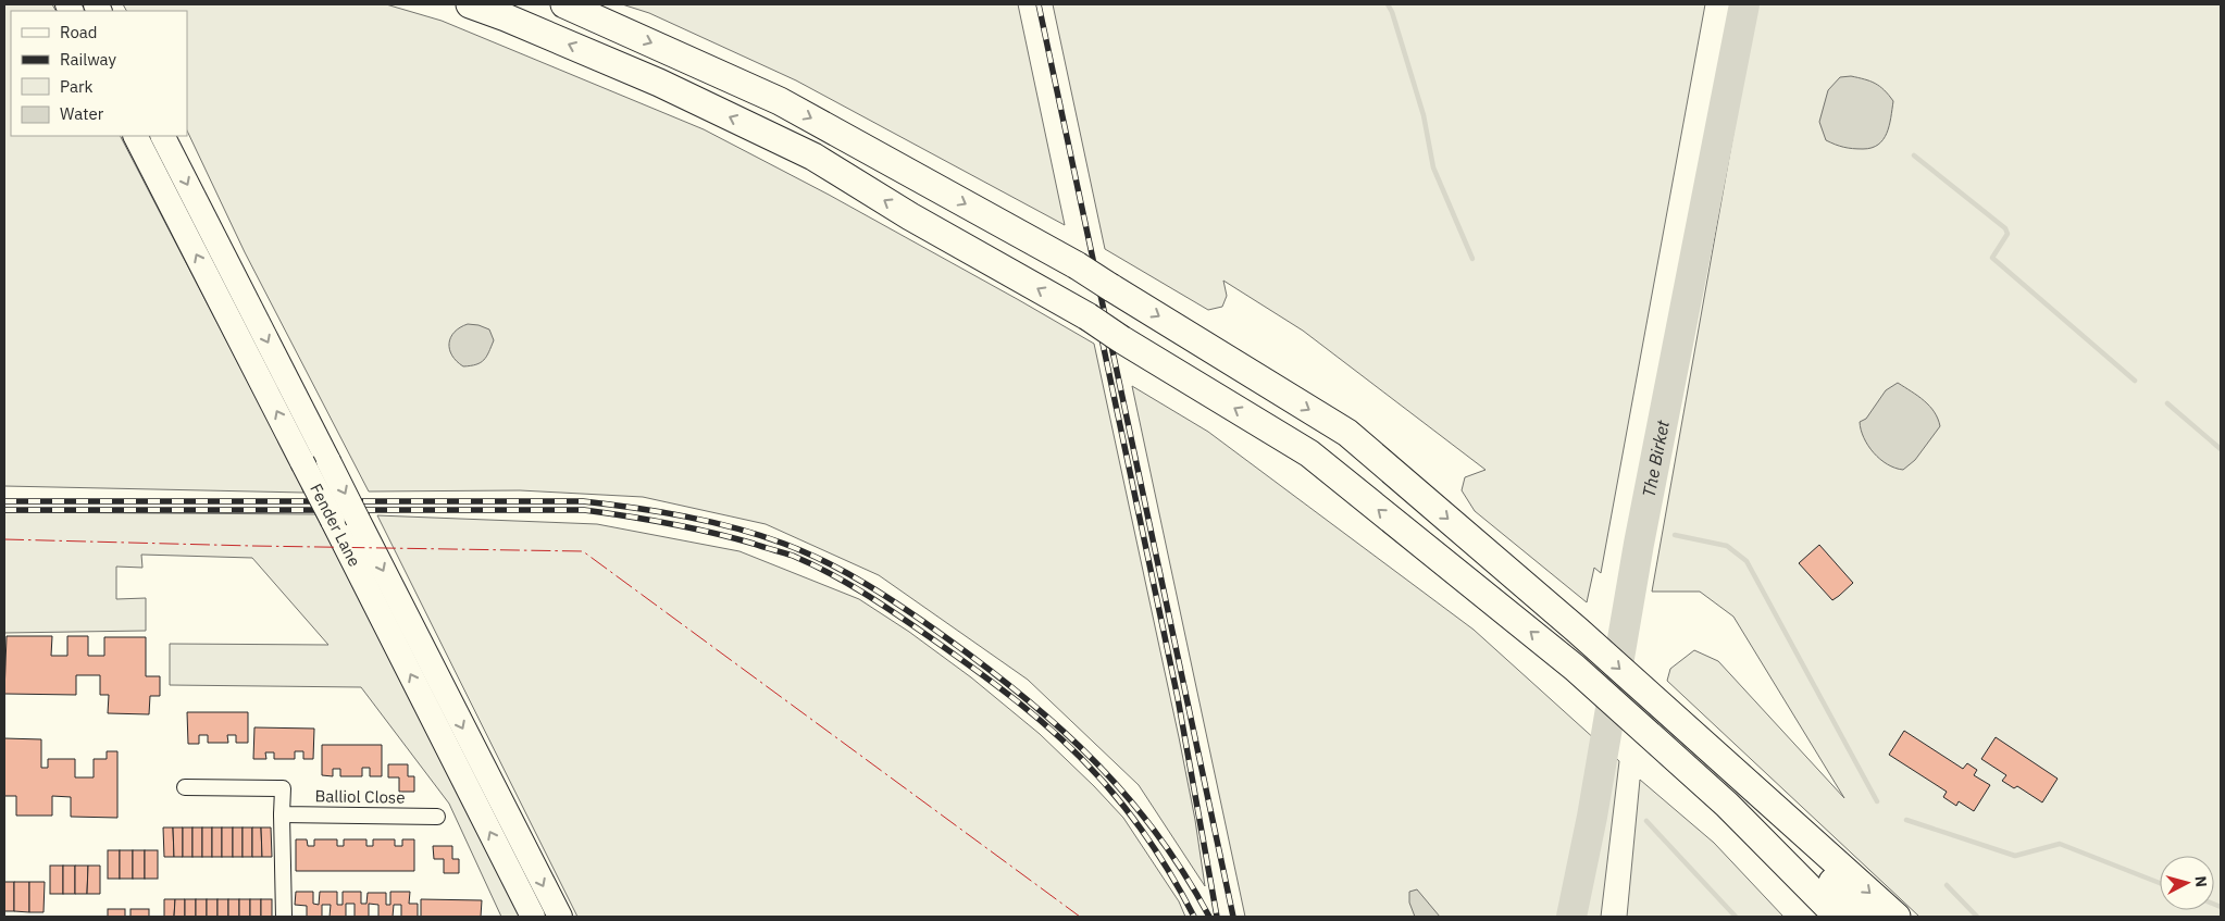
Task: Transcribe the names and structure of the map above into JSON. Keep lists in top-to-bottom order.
{
  "streets": {
    "main road": ["Fender Lane"],
    "street": ["Balliol Close"]
  },
  "water": ["The Birket"],
  "legend": [
    "Road",
    "Railway",
    "Park",
    "Water"
  ],
  "north": "right"
}
